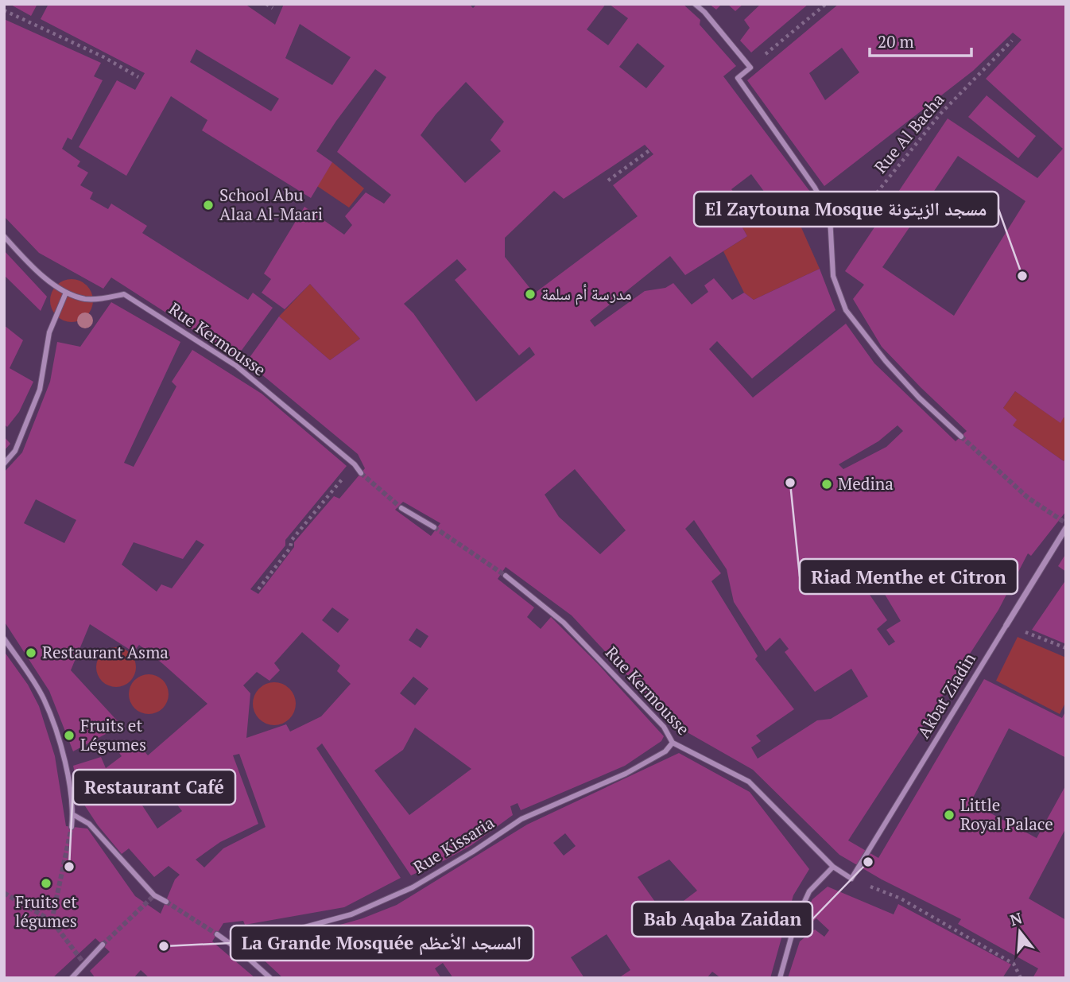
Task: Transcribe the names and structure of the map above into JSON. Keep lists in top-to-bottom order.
{
  "streets": {
    "street": ["Rue Kermousse", "Akbat Ziadin", "Rue Kissaria"],
    "path": ["Rue Al Bacha"]
  },
  "crossings": [
    ["Rue Kermousse", "Akbat Ziadin"],
    ["Rue Kermousse", "Rue Kissaria"]
  ],
  "places": [
    "School Abu Alaa Al-Maari",
    "El Zaytouna Mosque مسجد الزيتونة",
    "مدرسة أم سلمة",
    "Riad Menthe et Citron",
    "Medina",
    "Restaurant Asma",
    "Fruits et Légumes",
    "Little Royal Palace",
    "Bab Aqaba Zaidan",
    "Restaurant Café",
    "Fruits et légumes",
    "La Grande Mosquée المسجد الأعظم"
  ],
  "scale_bar": "20 m",
  "north": "top"
}
